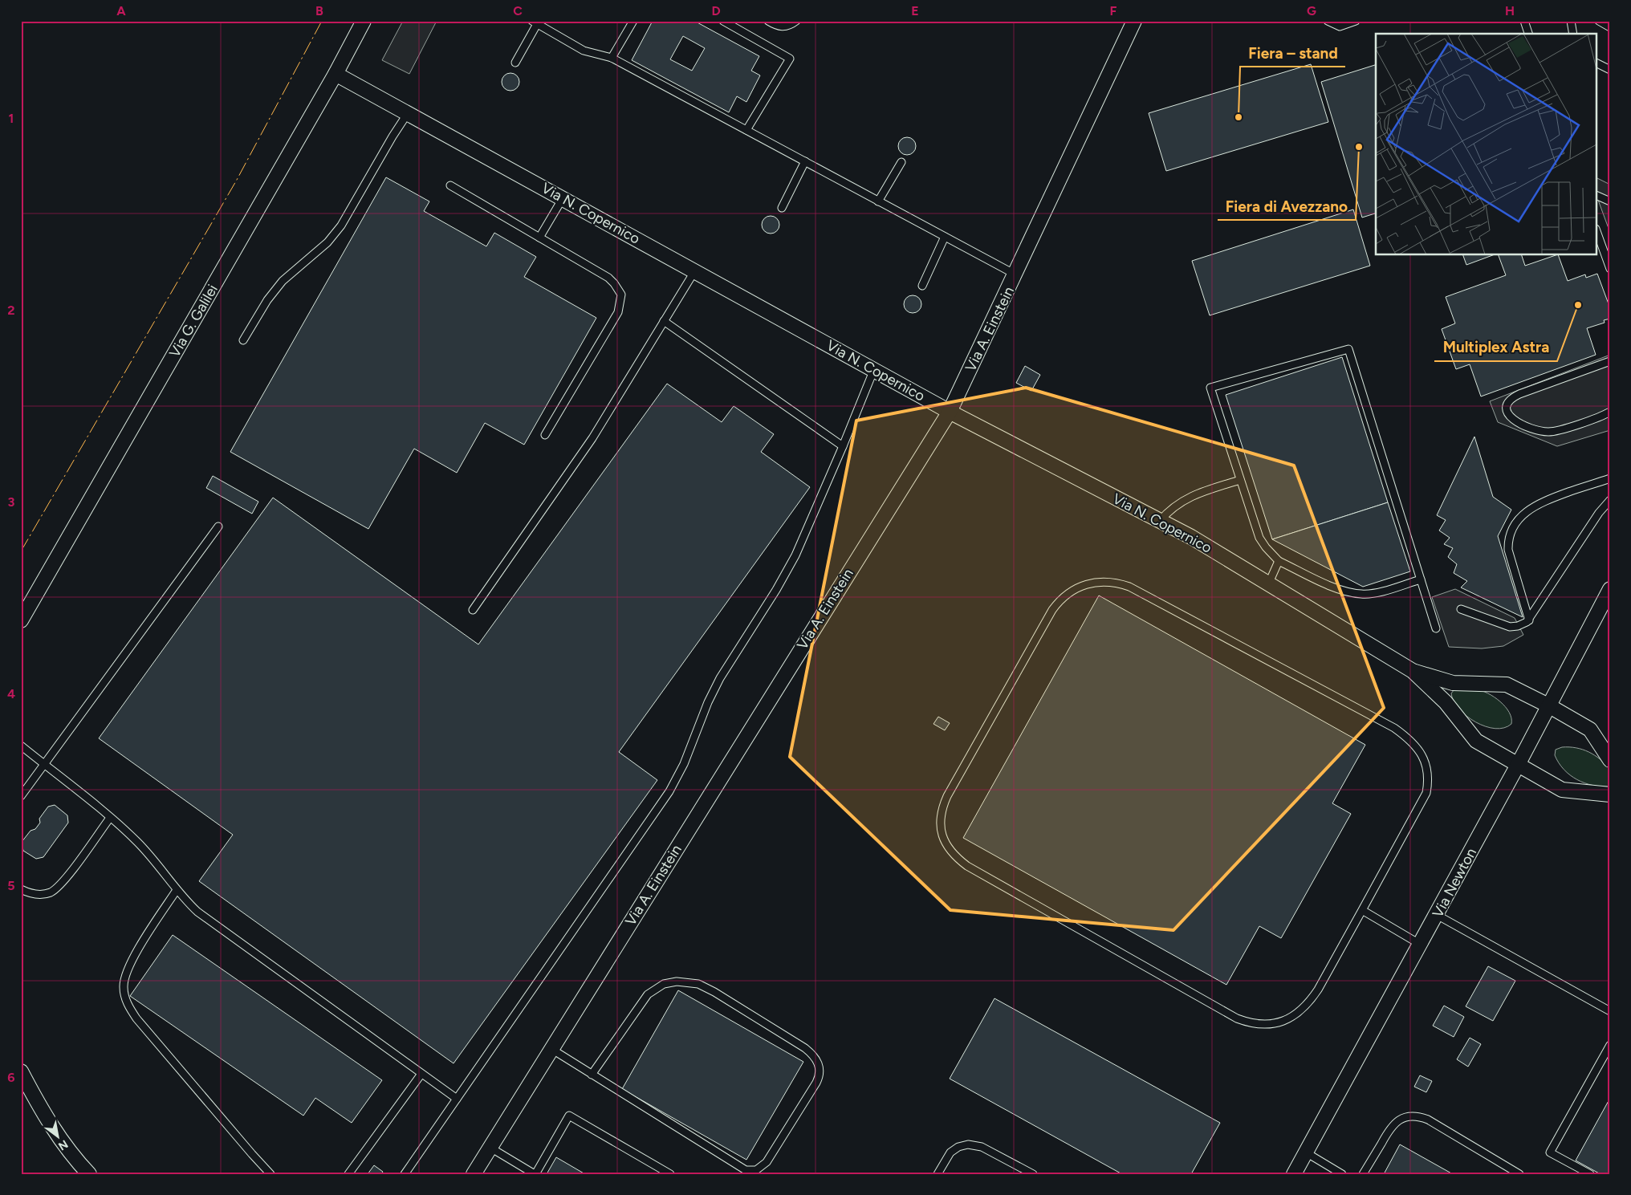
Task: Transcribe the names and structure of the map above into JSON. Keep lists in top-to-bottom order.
{
  "streets": {
    "street": [
      "Via N. Copernico",
      "Via G. Galilei",
      "Via A. Einstein",
      "Via Newton"
    ]
  },
  "crossings": [
    ["Via N. Copernico", "Via G. Galilei"],
    ["Via N. Copernico", "Via A. Einstein"]
  ],
  "places": ["Fiera – stand", "Fiera di Avezzano", "Multiplex Astra"],
  "north": "bottom right",
  "grid": {
    "columns": [
      "A",
      "B",
      "C",
      "D",
      "E",
      "F",
      "G",
      "H"
    ],
    "rows": [
      "1",
      "2",
      "3",
      "4",
      "5",
      "6"
    ]
  }
}
